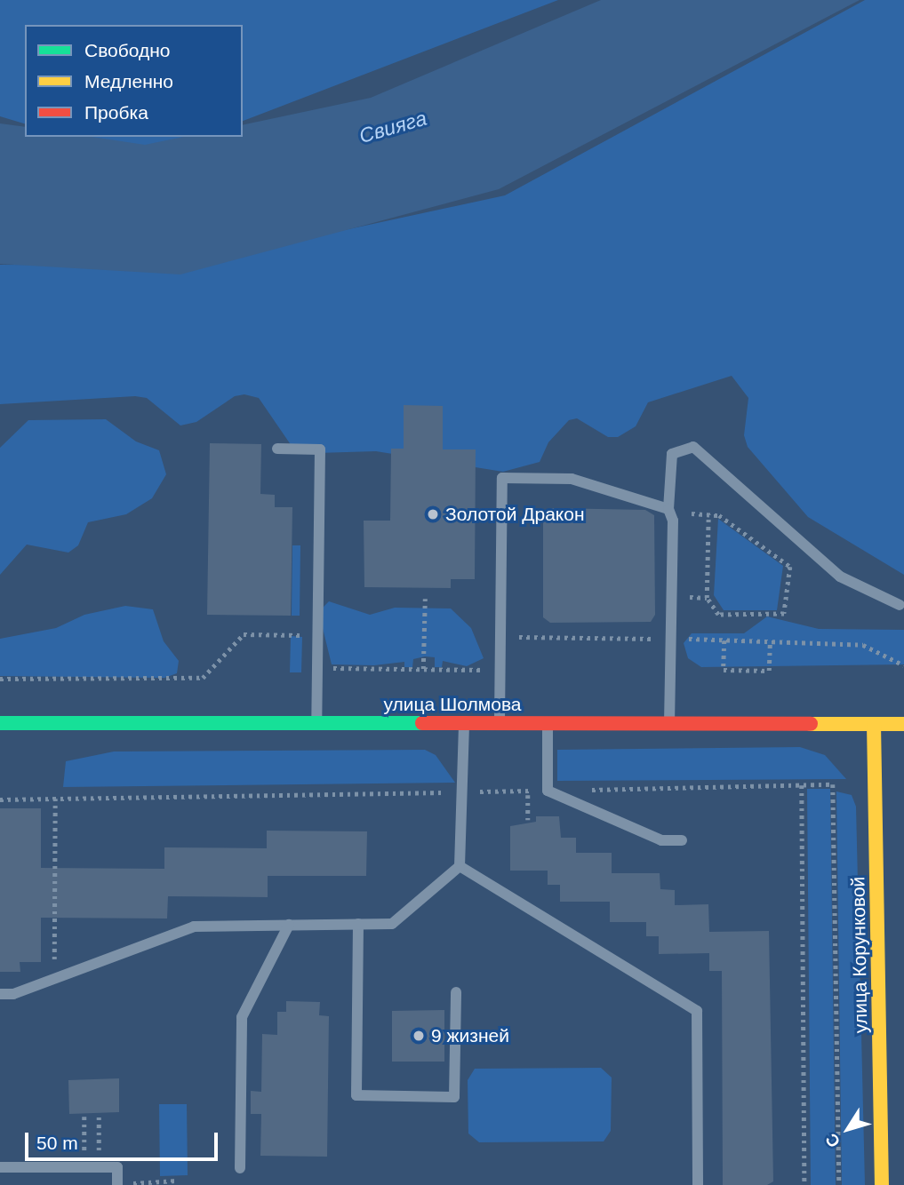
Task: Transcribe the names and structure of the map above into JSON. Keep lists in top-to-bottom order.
{
  "streets": {
    "street": ["улица Шолмова", "улица Корунковой"]
  },
  "crossings": [
    ["улица Шолмова", "улица Корунковой"]
  ],
  "water": ["Свияга"],
  "places": ["Золотой Дракон", "9 жизней"],
  "legend": ["Свободно", "Медленно", "Пробка"],
  "scale_bar": "50 m",
  "north": "bottom left"
}
